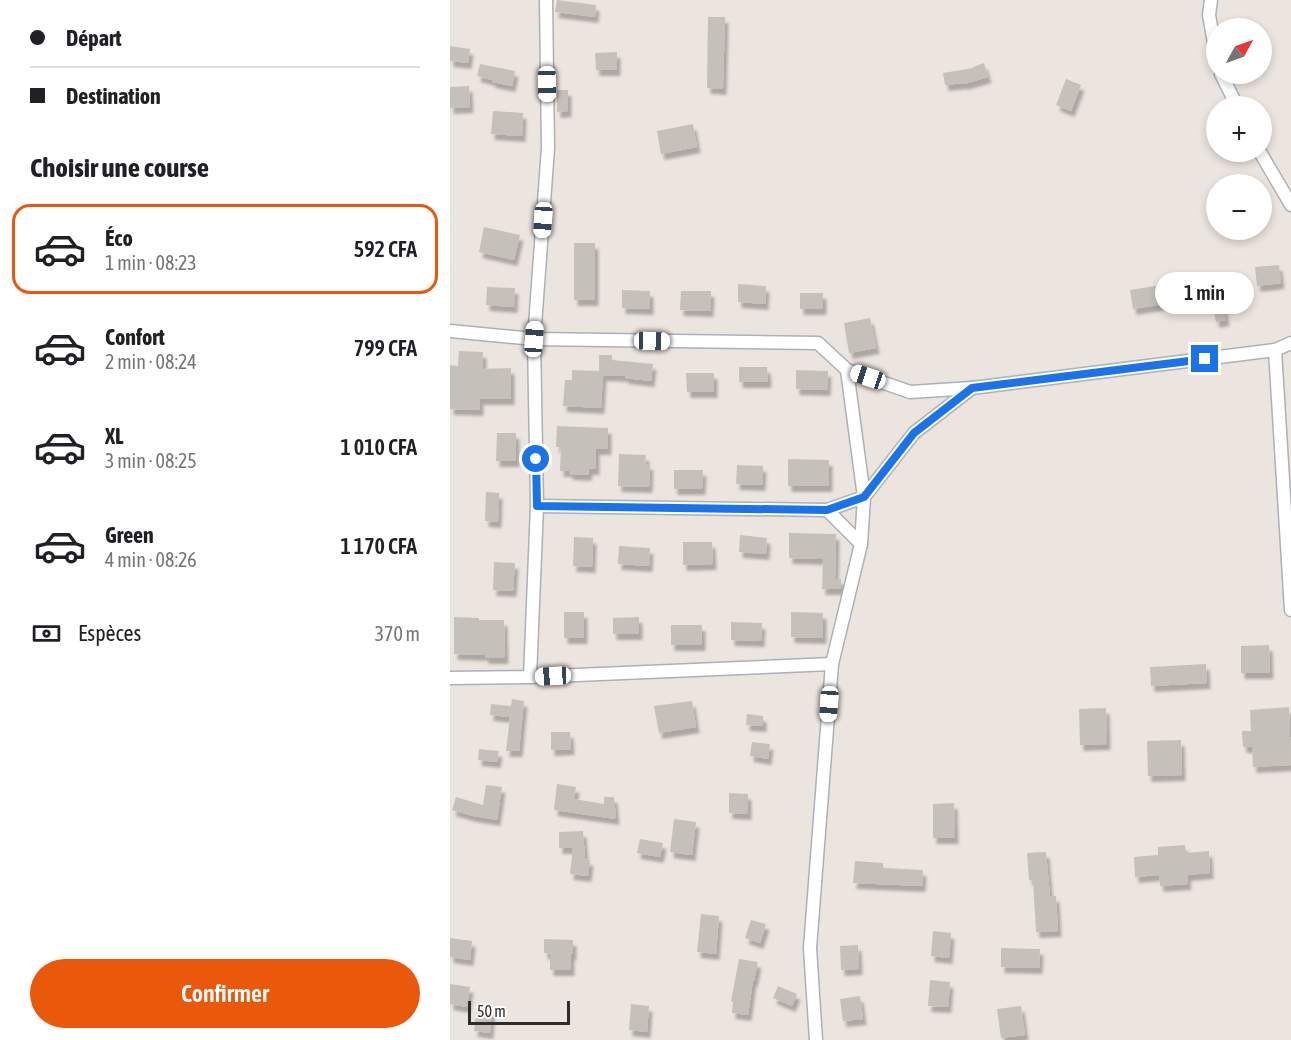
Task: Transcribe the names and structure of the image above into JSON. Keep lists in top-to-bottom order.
{
  "scale_bar": "50 m",
  "north": "top right",
  "page": {
    "banner": ["Départ", "Destination"],
    "map_buttons": ["+", "−"],
    "heading": "Choisir une course",
    "list": [
      {
        "name": "Éco",
        "note": "1 min · 08:23",
        "value": "592 CFA"
      },
      {
        "name": "Confort",
        "note": "2 min · 08:24",
        "value": "799 CFA"
      },
      {
        "name": "XL",
        "note": "3 min · 08:25",
        "value": "1 010 CFA"
      },
      {
        "name": "Green",
        "note": "4 min · 08:26",
        "value": "1 170 CFA"
      }
    ],
    "bubble": "1 min",
    "pay": ["Espèces", "370 m"],
    "buttons": "Confirmer",
    "scale": "50 m"
  }
}
